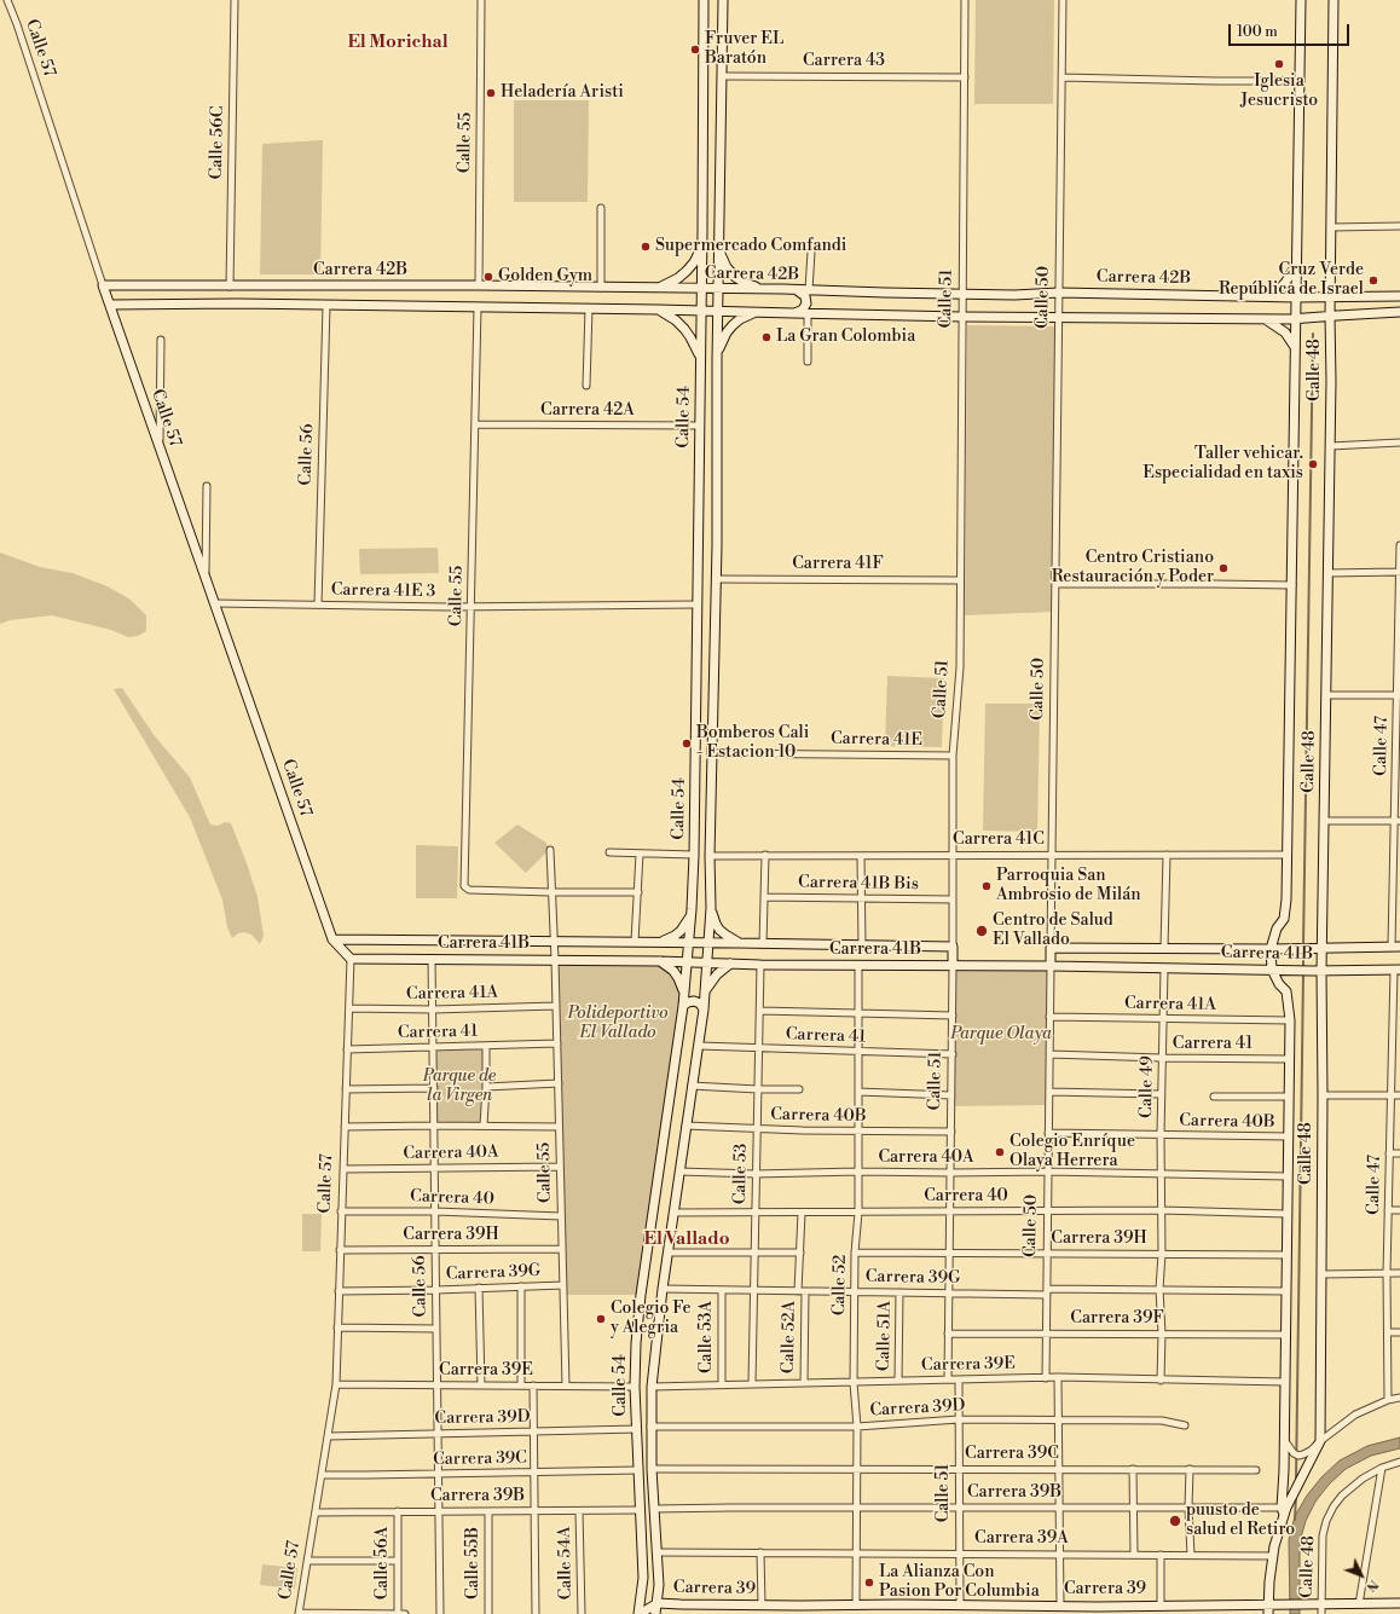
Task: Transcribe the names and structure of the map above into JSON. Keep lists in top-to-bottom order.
{
  "streets": {
    "street": [
      "Calle 57",
      "Carrera 43",
      "Calle 56C",
      "Calle 55",
      "Carrera 42B",
      "Calle 50",
      "Calle 51",
      "Calle 48",
      "Carrera 42A",
      "Calle 54",
      "Calle 56",
      "Carrera 41F",
      "Carrera 41E 3",
      "Carrera 41E",
      "Calle 47",
      "Carrera 41C",
      "Carrera 41B Bis",
      "Carrera 41B",
      "Carrera 41A",
      "Carrera 41",
      "Calle 49",
      "Carrera 40B",
      "Carrera 40A",
      "Calle 53",
      "Carrera 40",
      "Carrera 39H",
      "Carrera 39G",
      "Calle 52",
      "Carrera 39F",
      "Calle 51A",
      "Calle 53A",
      "Calle 52A",
      "Carrera 39E",
      "Carrera 39D",
      "Carrera 39C",
      "Carrera 39B",
      "Carrera 39A",
      "Calle 56A",
      "Calle 55B",
      "Calle 54A",
      "Carrera 39"
    ]
  },
  "crossings": [
    ["Calle 57", "Carrera 42B"],
    ["Calle 57", "Carrera 41E 3"],
    ["Calle 57", "Carrera 41B"],
    ["Calle 57", "Carrera 41A"],
    ["Calle 57", "Carrera 41"],
    ["Calle 57", "Carrera 40A"],
    ["Calle 57", "Carrera 40"],
    ["Calle 57", "Carrera 39H"],
    ["Calle 57", "Carrera 39G"],
    ["Calle 57", "Carrera 39E"],
    ["Calle 57", "Carrera 39D"],
    ["Calle 57", "Carrera 39C"],
    ["Calle 57", "Carrera 39B"],
    ["Carrera 43", "Calle 51"],
    ["Carrera 43", "Calle 54"],
    ["Calle 56C", "Carrera 42B"],
    ["Calle 55", "Carrera 42B"],
    ["Calle 55", "Carrera 42A"],
    ["Calle 55", "Carrera 41E 3"],
    ["Calle 55", "Carrera 41B"],
    ["Calle 55", "Carrera 41A"],
    ["Calle 55", "Carrera 41"],
    ["Calle 55", "Carrera 40A"],
    ["Calle 55", "Carrera 40"],
    ["Calle 55", "Carrera 39H"],
    ["Calle 55", "Carrera 39G"],
    ["Calle 55", "Carrera 39E"],
    ["Carrera 42B", "Calle 50"],
    ["Carrera 42B", "Calle 51"],
    ["Carrera 42B", "Calle 48"],
    ["Carrera 42B", "Calle 54"],
    ["Carrera 42B", "Calle 56"],
    ["Calle 50", "Carrera 41C"],
    ["Calle 50", "Carrera 41B"],
    ["Calle 50", "Carrera 41A"],
    ["Calle 50", "Carrera 41"],
    ["Calle 50", "Carrera 40B"],
    ["Calle 50", "Carrera 40A"],
    ["Calle 50", "Carrera 40"],
    ["Calle 50", "Carrera 39H"],
    ["Calle 50", "Carrera 39G"],
    ["Calle 50", "Carrera 39F"],
    ["Calle 50", "Carrera 39E"],
    ["Calle 51", "Carrera 41F"],
    ["Calle 51", "Carrera 41E"],
    ["Calle 51", "Carrera 41C"],
    ["Calle 51", "Carrera 41B Bis"],
    ["Calle 51", "Carrera 41B"],
    ["Calle 51", "Carrera 41"],
    ["Calle 51", "Carrera 40B"],
    ["Calle 51", "Carrera 40A"],
    ["Calle 51", "Carrera 40"],
    ["Calle 51", "Carrera 39H"],
    ["Calle 51", "Carrera 39G"],
    ["Calle 51", "Carrera 39F"],
    ["Calle 51", "Carrera 39E"],
    ["Calle 51", "Carrera 39D"],
    ["Calle 51", "Carrera 39C"],
    ["Calle 51", "Carrera 39B"],
    ["Calle 51", "Carrera 39A"],
    ["Calle 51", "Carrera 39"],
    ["Calle 48", "Carrera 41C"],
    ["Calle 48", "Carrera 41B"],
    ["Calle 48", "Carrera 41A"],
    ["Calle 48", "Carrera 41"],
    ["Calle 48", "Carrera 40B"],
    ["Calle 48", "Carrera 40A"],
    ["Calle 48", "Carrera 40"],
    ["Calle 48", "Carrera 39H"],
    ["Calle 48", "Carrera 39G"],
    ["Calle 48", "Carrera 39F"],
    ["Calle 48", "Carrera 39E"],
    ["Calle 48", "Carrera 39B"],
    ["Calle 48", "Carrera 39A"],
    ["Calle 48", "Carrera 39"],
    ["Carrera 42A", "Calle 54"],
    ["Calle 54", "Carrera 41F"],
    ["Calle 54", "Carrera 41E 3"],
    ["Calle 54", "Carrera 41E"],
    ["Calle 54", "Carrera 41C"],
    ["Calle 54", "Carrera 41B"],
    ["Calle 54", "Carrera 41"],
    ["Calle 54", "Carrera 40B"],
    ["Calle 54", "Carrera 40A"],
    ["Calle 54", "Carrera 40"],
    ["Calle 54", "Carrera 39G"],
    ["Calle 54", "Carrera 39E"],
    ["Calle 54", "Carrera 39D"],
    ["Calle 54", "Carrera 39C"],
    ["Calle 54", "Carrera 39B"],
    ["Calle 54", "Carrera 39A"],
    ["Calle 54", "Carrera 39"],
    ["Calle 56", "Carrera 41E 3"],
    ["Calle 56", "Carrera 41B"],
    ["Calle 56", "Carrera 41A"],
    ["Calle 56", "Carrera 41"],
    ["Calle 56", "Carrera 40A"],
    ["Calle 56", "Carrera 40"],
    ["Calle 56", "Carrera 39H"],
    ["Calle 56", "Carrera 39G"],
    ["Calle 56", "Carrera 39E"],
    ["Calle 56", "Carrera 39D"],
    ["Calle 56", "Carrera 39C"],
    ["Calle 56", "Carrera 39B"],
    ["Calle 47", "Carrera 41B"],
    ["Carrera 41B", "Calle 49"],
    ["Carrera 41B", "Calle 53"],
    ["Carrera 41B", "Calle 52"],
    ["Carrera 41A", "Calle 49"],
    ["Carrera 41", "Calle 49"],
    ["Carrera 41", "Calle 53"],
    ["Carrera 41", "Calle 52"],
    ["Calle 49", "Carrera 40B"],
    ["Calle 49", "Carrera 40A"],
    ["Calle 49", "Carrera 40"],
    ["Calle 49", "Carrera 39H"],
    ["Calle 49", "Carrera 39G"],
    ["Calle 49", "Carrera 39F"],
    ["Calle 49", "Carrera 39E"],
    ["Carrera 40B", "Calle 53"],
    ["Carrera 40B", "Calle 52"],
    ["Carrera 40A", "Calle 53"],
    ["Carrera 40A", "Calle 52"],
    ["Calle 53", "Carrera 40"],
    ["Calle 53", "Carrera 39G"],
    ["Calle 53", "Carrera 39E"],
    ["Carrera 40", "Calle 52"],
    ["Carrera 40", "Calle 52A"],
    ["Carrera 39H", "Calle 52"],
    ["Carrera 39G", "Calle 52"],
    ["Carrera 39G", "Calle 51A"],
    ["Carrera 39G", "Calle 53A"],
    ["Carrera 39G", "Calle 52A"],
    ["Calle 52", "Carrera 39E"],
    ["Calle 52", "Carrera 39D"],
    ["Calle 52", "Carrera 39C"],
    ["Calle 52", "Carrera 39B"],
    ["Calle 52", "Carrera 39A"],
    ["Calle 52", "Carrera 39"],
    ["Calle 51A", "Carrera 39E"],
    ["Calle 53A", "Carrera 39E"],
    ["Calle 52A", "Carrera 39E"],
    ["Carrera 39B", "Calle 56A"],
    ["Carrera 39B", "Calle 55B"],
    ["Carrera 39B", "Calle 54A"]
  ],
  "districts": ["El Morichal", "El Vallado"],
  "parks": ["Polideportivo El Vallado", "Parque Olaya", "Parque de la Virgen"],
  "places": [
    "Fruver EL Baratón",
    "Iglesia Jesucristo",
    "Heladería Aristi",
    "Supermercado Comfandi",
    "Golden Gym",
    "Cruz Verde República de Israel",
    "La Gran Colombia",
    "Taller vehicar. Especialidad en taxis",
    "Centro Cristiano Restauración y Poder",
    "Bomberos Cali - Estacion 10",
    "Parroquia San Ambrosio de Milán",
    "Centro de Salud El Vallado",
    "Colegio Enríque Olaya Herrera",
    "Colegio Fe y Alegria",
    "puusto de salud el Retiro",
    "La Alianza Con Pasion Por Columbia"
  ],
  "scale_bar": "100 m",
  "north": "bottom right"
}
